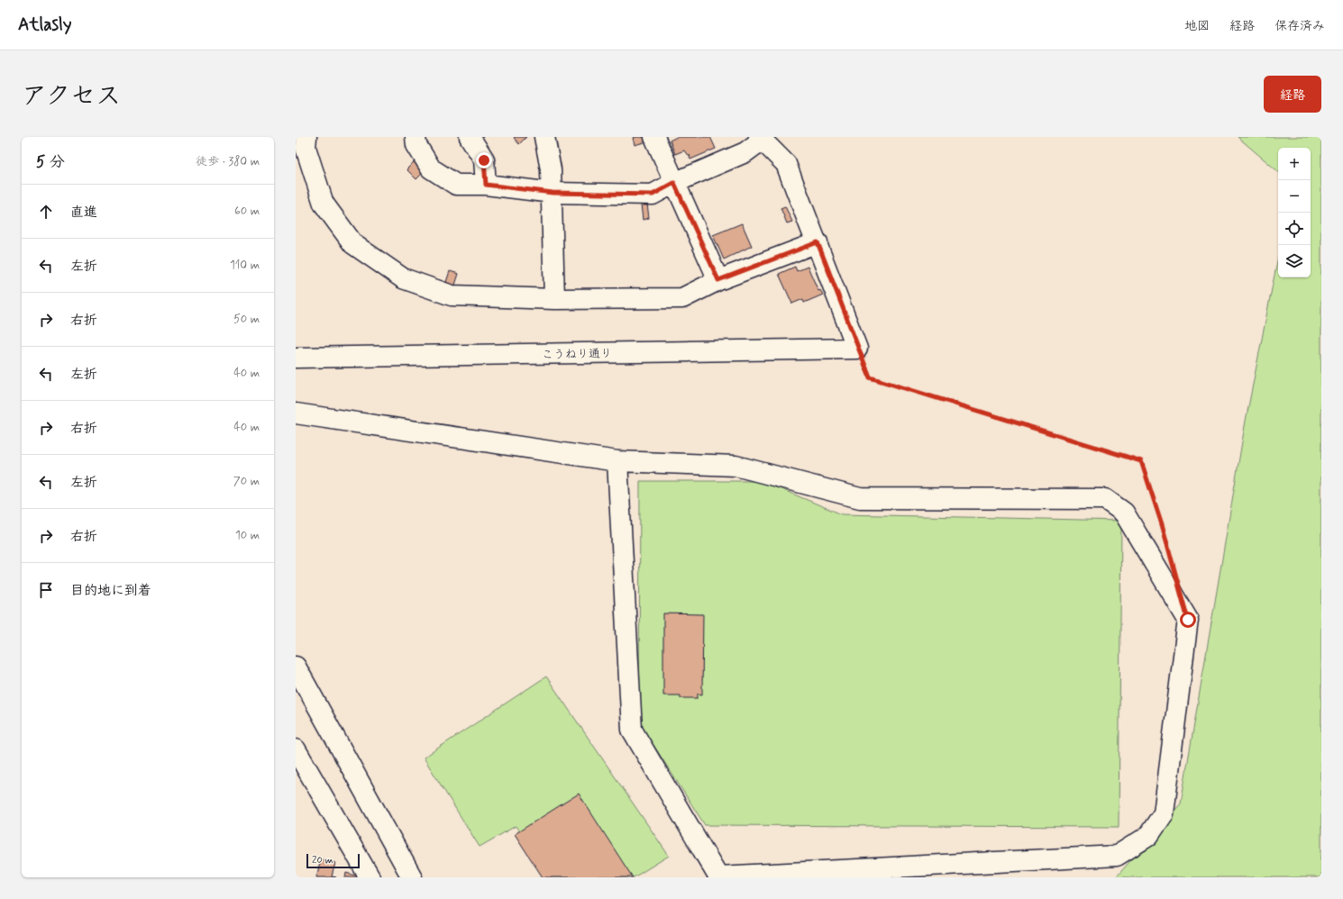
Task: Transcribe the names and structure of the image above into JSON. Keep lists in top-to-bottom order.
{
  "streets": {
    "street": ["こうねり通り"]
  },
  "scale_bar": "20 m",
  "page": {
    "header": "Atlasly",
    "nav": ["地図", "経路", "保存済み"],
    "title": "アクセス",
    "buttons": "経路",
    "heading": ["5 分", "徒歩 · 380 m"],
    "map_buttons": ["+", "−"],
    "list": [
      ["直進", "60 m"],
      ["左折", "110 m"],
      ["右折", "50 m"],
      ["左折", "40 m"],
      ["右折", "40 m"],
      ["左折", "70 m"],
      ["右折", "10 m"],
      "目的地に到着"
    ],
    "scale": "20 m"
  }
}
